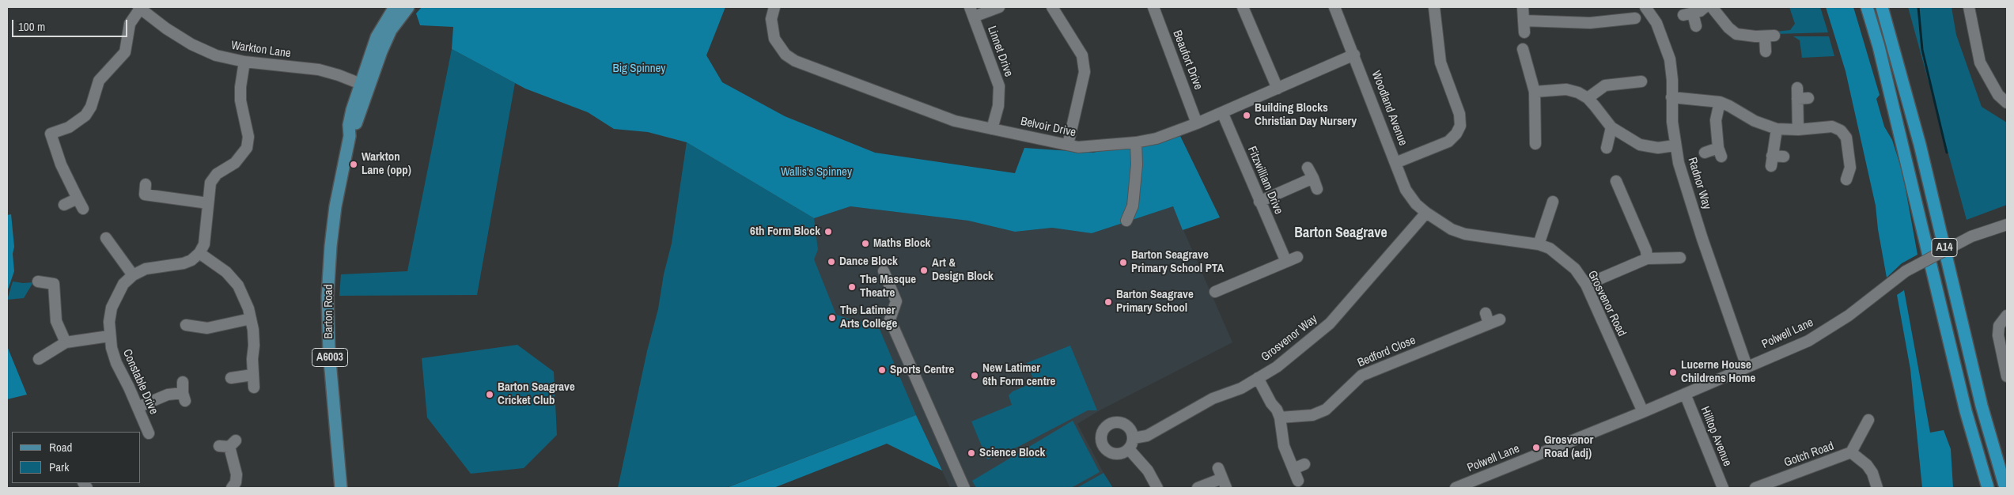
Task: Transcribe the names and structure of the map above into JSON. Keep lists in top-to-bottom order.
{
  "streets": {
    "highway": ["A14"],
    "main road": ["Barton Road", "A6003"],
    "street": [
      "Warkton Lane",
      "Linnet Drive",
      "Beaufort Drive",
      "Woodland Avenue",
      "Belvoir Drive",
      "Fitzwilliam Drive",
      "Radnor Way",
      "Grosvenor Road",
      "Polwell Lane",
      "Grosvenor Way",
      "Bedford Close",
      "Constable Drive",
      "Hilltop Avenue",
      "Gotch Road"
    ]
  },
  "crossings": [
    ["Warkton Lane", "Barton Road"],
    ["Linnet Drive", "Belvoir Drive"],
    ["Beaufort Drive", "Belvoir Drive"],
    ["Woodland Avenue", "Belvoir Drive"],
    ["Woodland Avenue", "Grosvenor Road"],
    ["Woodland Avenue", "Grosvenor Way"],
    ["Belvoir Drive", "Fitzwilliam Drive"],
    ["Radnor Way", "Polwell Lane"],
    ["Grosvenor Road", "Polwell Lane"],
    ["Grosvenor Road", "Grosvenor Way"],
    ["Polwell Lane", "Hilltop Avenue"]
  ],
  "districts": ["Barton Seagrave"],
  "parks": ["Big Spinney", "Wallis's Spinney"],
  "places": [
    "Building Blocks Christian Day Nursery",
    "Warkton Lane (opp)",
    "6th Form Block",
    "Maths Block",
    "Dance Block",
    "Barton Seagrave Primary School PTA",
    "Art & Design Block",
    "The Masque Theatre",
    "Barton Seagrave Primary School",
    "The Latimer Arts College",
    "Sports Centre",
    "Lucerne House Childrens Home",
    "New Latimer 6th Form centre",
    "Barton Seagrave Cricket Club",
    "Grosvenor Road (adj)",
    "Science Block"
  ],
  "legend": ["Road", "Park"],
  "scale_bar": "100 m"
}
